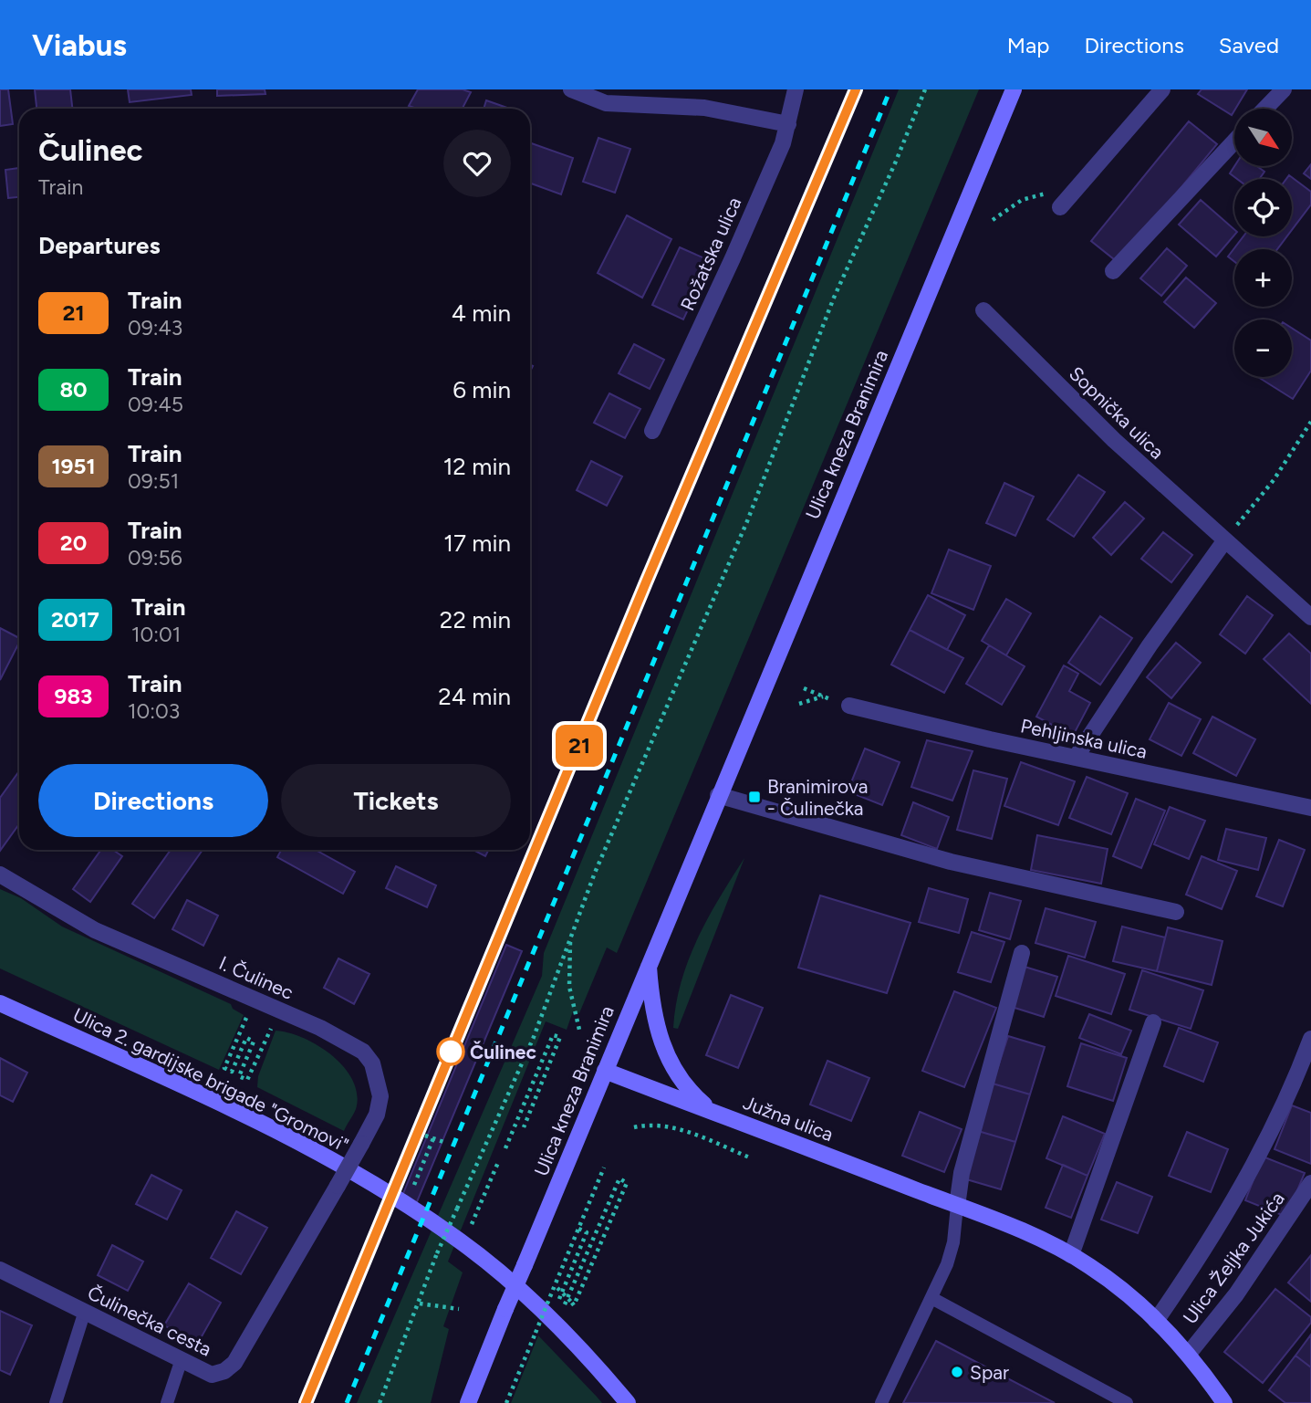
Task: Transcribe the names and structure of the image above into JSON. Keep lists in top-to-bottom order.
{
  "streets": {
    "main road": ["Ulica kneza Branimira", "Ulica 2. gardijske brigade \"Gromovi\"", "Južna ulica"],
    "street": [
      "Rožatska ulica",
      "Sopnička ulica",
      "Pehljinska ulica",
      "I. Čulinec",
      "Ulica Željka Jukića",
      "Čulinečka cesta"
    ]
  },
  "crossings": [
    ["Ulica kneza Branimira", "Južna ulica"],
    ["I. Čulinec", "Čulinečka cesta"],
    ["Južna ulica", "Ulica Željka Jukića"]
  ],
  "places": {
    "transit": ["Branimirova - Čulinečka"],
    "other": ["Čulinec", "Spar"]
  },
  "north": "bottom right",
  "page": {
    "header": "Viabus",
    "nav": ["Map", "Directions", "Saved"],
    "on_map": "21",
    "map_buttons": ["+", "−"],
    "heading": [
      ["Čulinec", "Train"],
      "Departures"
    ],
    "list": [
      {
        "mark": "21",
        "name": "Train",
        "note": "09:43",
        "value": "4 min"
      },
      {
        "mark": "80",
        "name": "Train",
        "note": "09:45",
        "value": "6 min"
      },
      {
        "mark": "1951",
        "name": "Train",
        "note": "09:51",
        "value": "12 min"
      },
      {
        "mark": "20",
        "name": "Train",
        "note": "09:56",
        "value": "17 min"
      },
      {
        "mark": "2017",
        "name": "Train",
        "note": "10:01",
        "value": "22 min"
      },
      {
        "mark": "983",
        "name": "Train",
        "note": "10:03",
        "value": "24 min"
      }
    ],
    "buttons": ["Directions", "Tickets"]
  }
}
